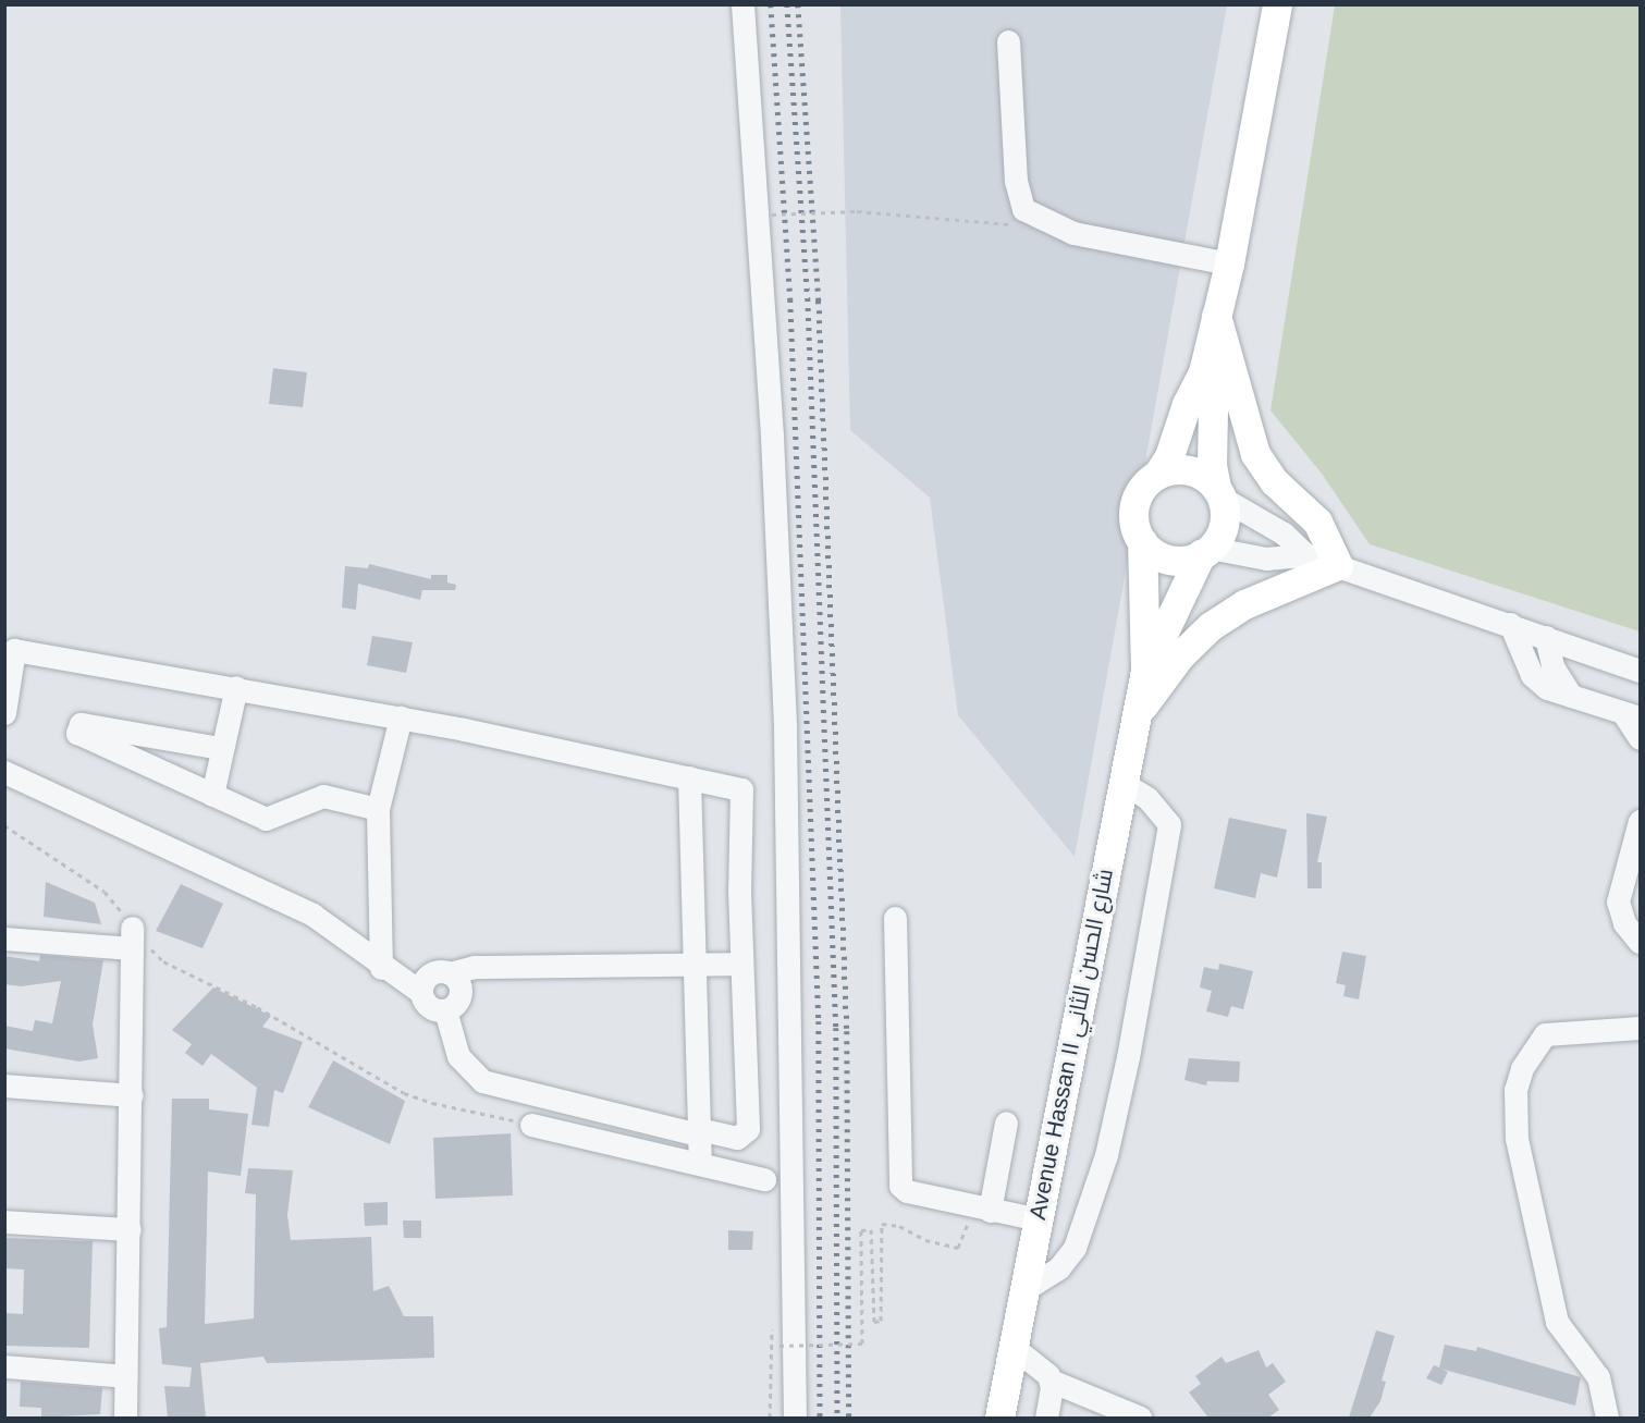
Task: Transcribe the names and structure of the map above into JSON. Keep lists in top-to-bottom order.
{
  "streets": {
    "main road": ["Avenue Hassan II شارع الحسن الثاني"]
  }
}
